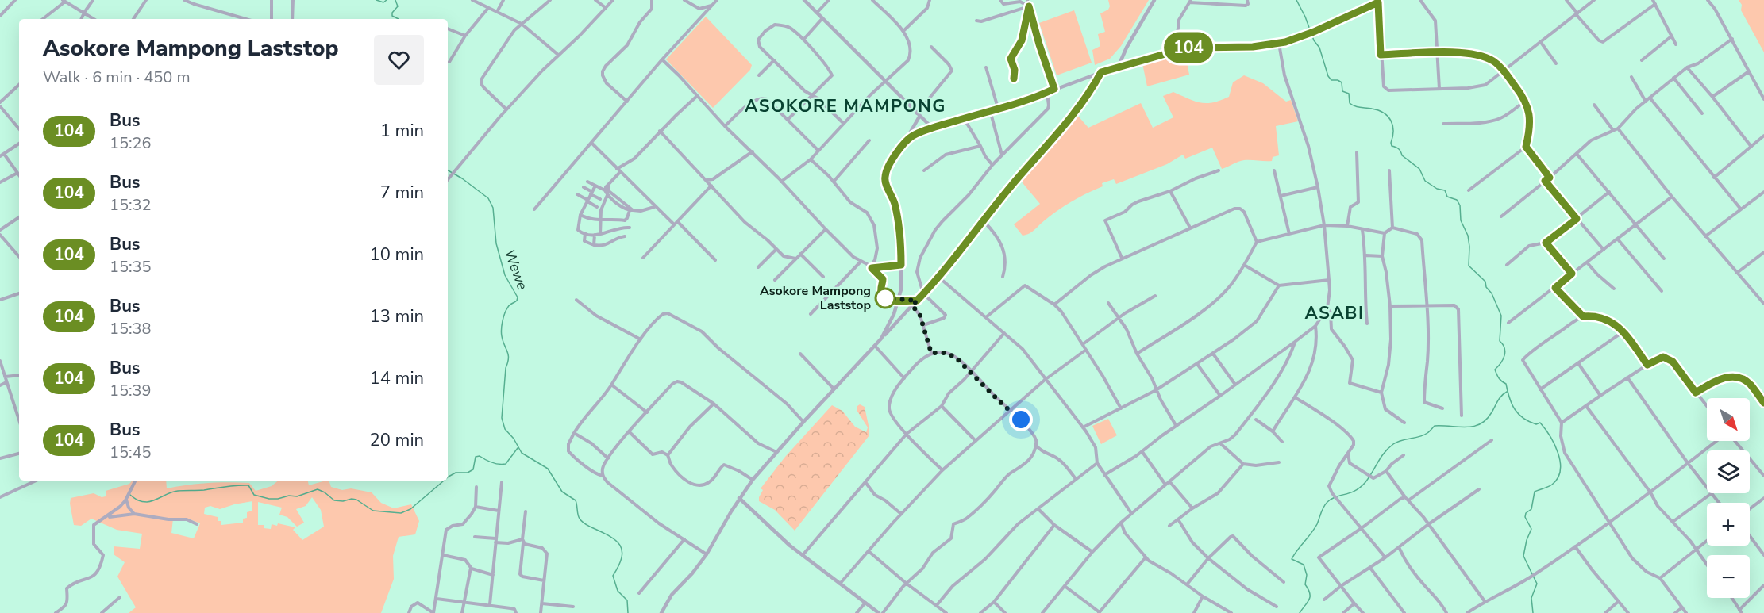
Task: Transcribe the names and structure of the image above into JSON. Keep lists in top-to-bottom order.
{
  "districts": ["ASOKORE MAMPONG", "ASABI"],
  "water": ["Wewe"],
  "places": ["Asokore Mampong Laststop"],
  "lines": ["bus line 104"],
  "north": "bottom right",
  "page": {
    "on_map": "104",
    "heading": ["Asokore Mampong Laststop", "Walk · 6 min · 450 m"],
    "list": [
      {
        "mark": "104",
        "name": "Bus",
        "note": "15:26",
        "value": "1 min"
      },
      {
        "mark": "104",
        "name": "Bus",
        "note": "15:32",
        "value": "7 min"
      },
      {
        "mark": "104",
        "name": "Bus",
        "note": "15:35",
        "value": "10 min"
      },
      {
        "mark": "104",
        "name": "Bus",
        "note": "15:38",
        "value": "13 min"
      },
      {
        "mark": "104",
        "name": "Bus",
        "note": "15:39",
        "value": "14 min"
      },
      {
        "mark": "104",
        "name": "Bus",
        "note": "15:45",
        "value": "20 min"
      }
    ],
    "map_buttons": ["+", "−"]
  }
}
